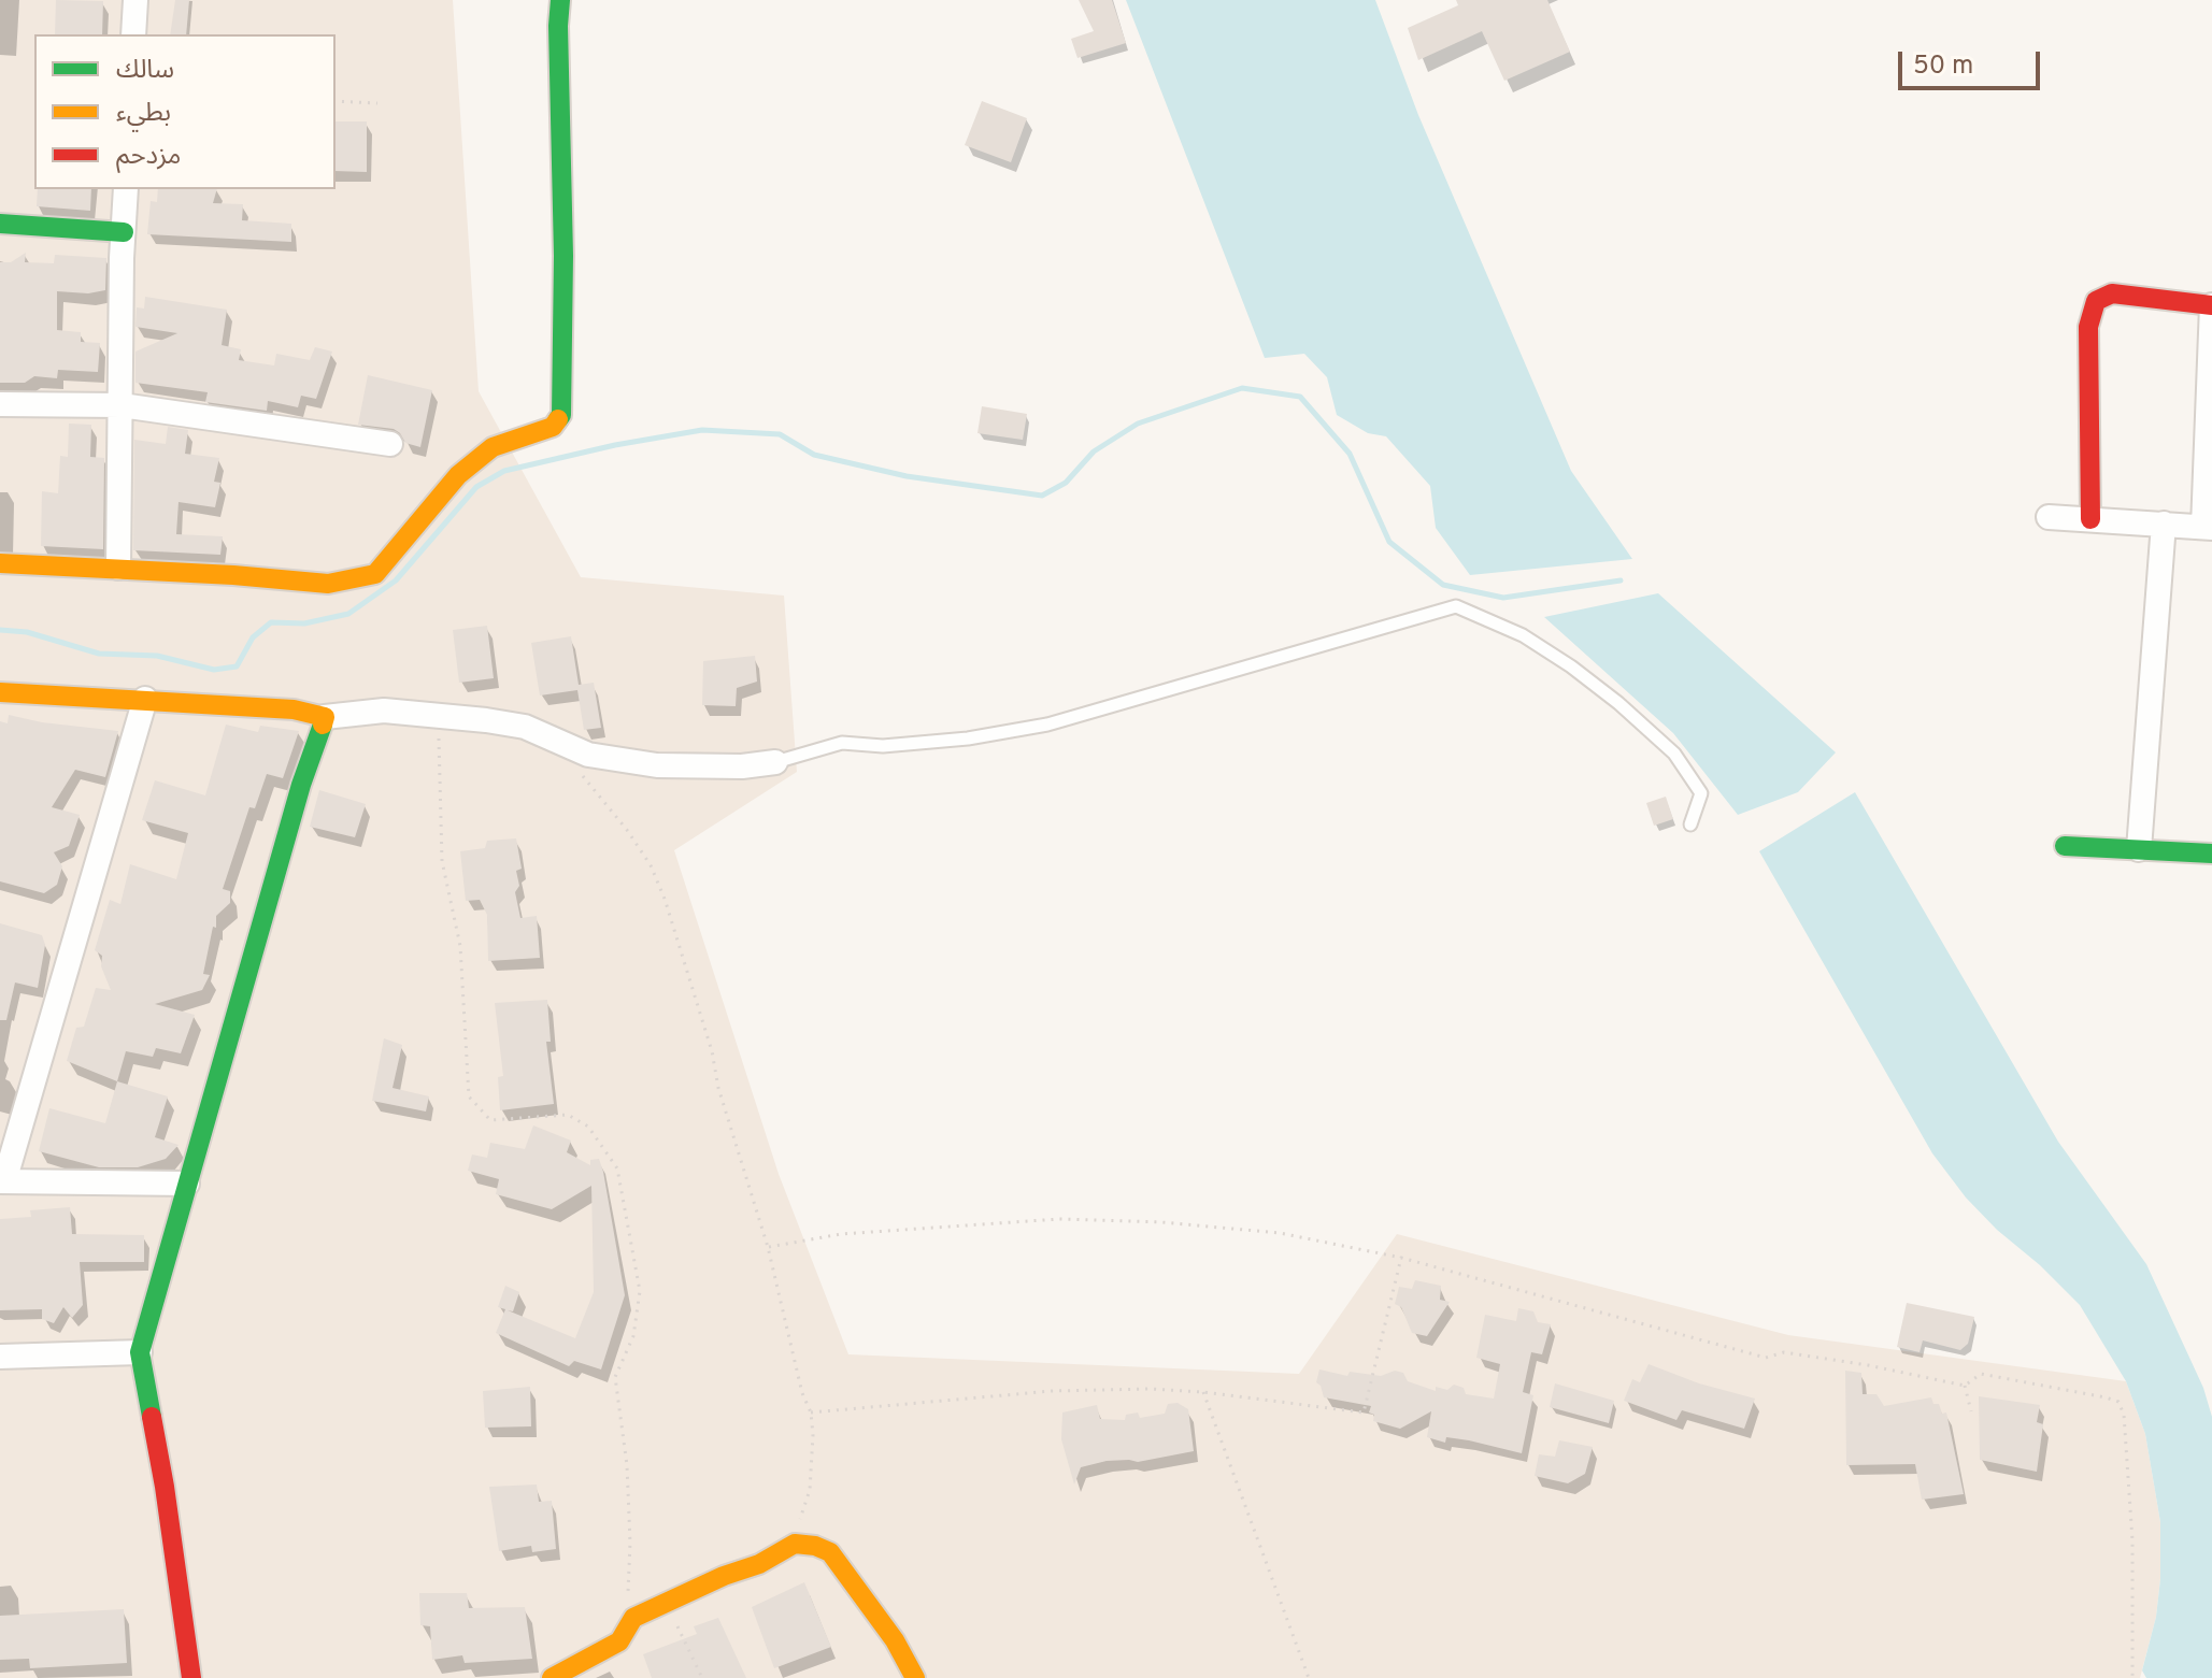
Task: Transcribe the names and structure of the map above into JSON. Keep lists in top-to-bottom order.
{
  "legend": ["سالك", "بطيء", "مزدحم"],
  "scale_bar": "50 m"
}
